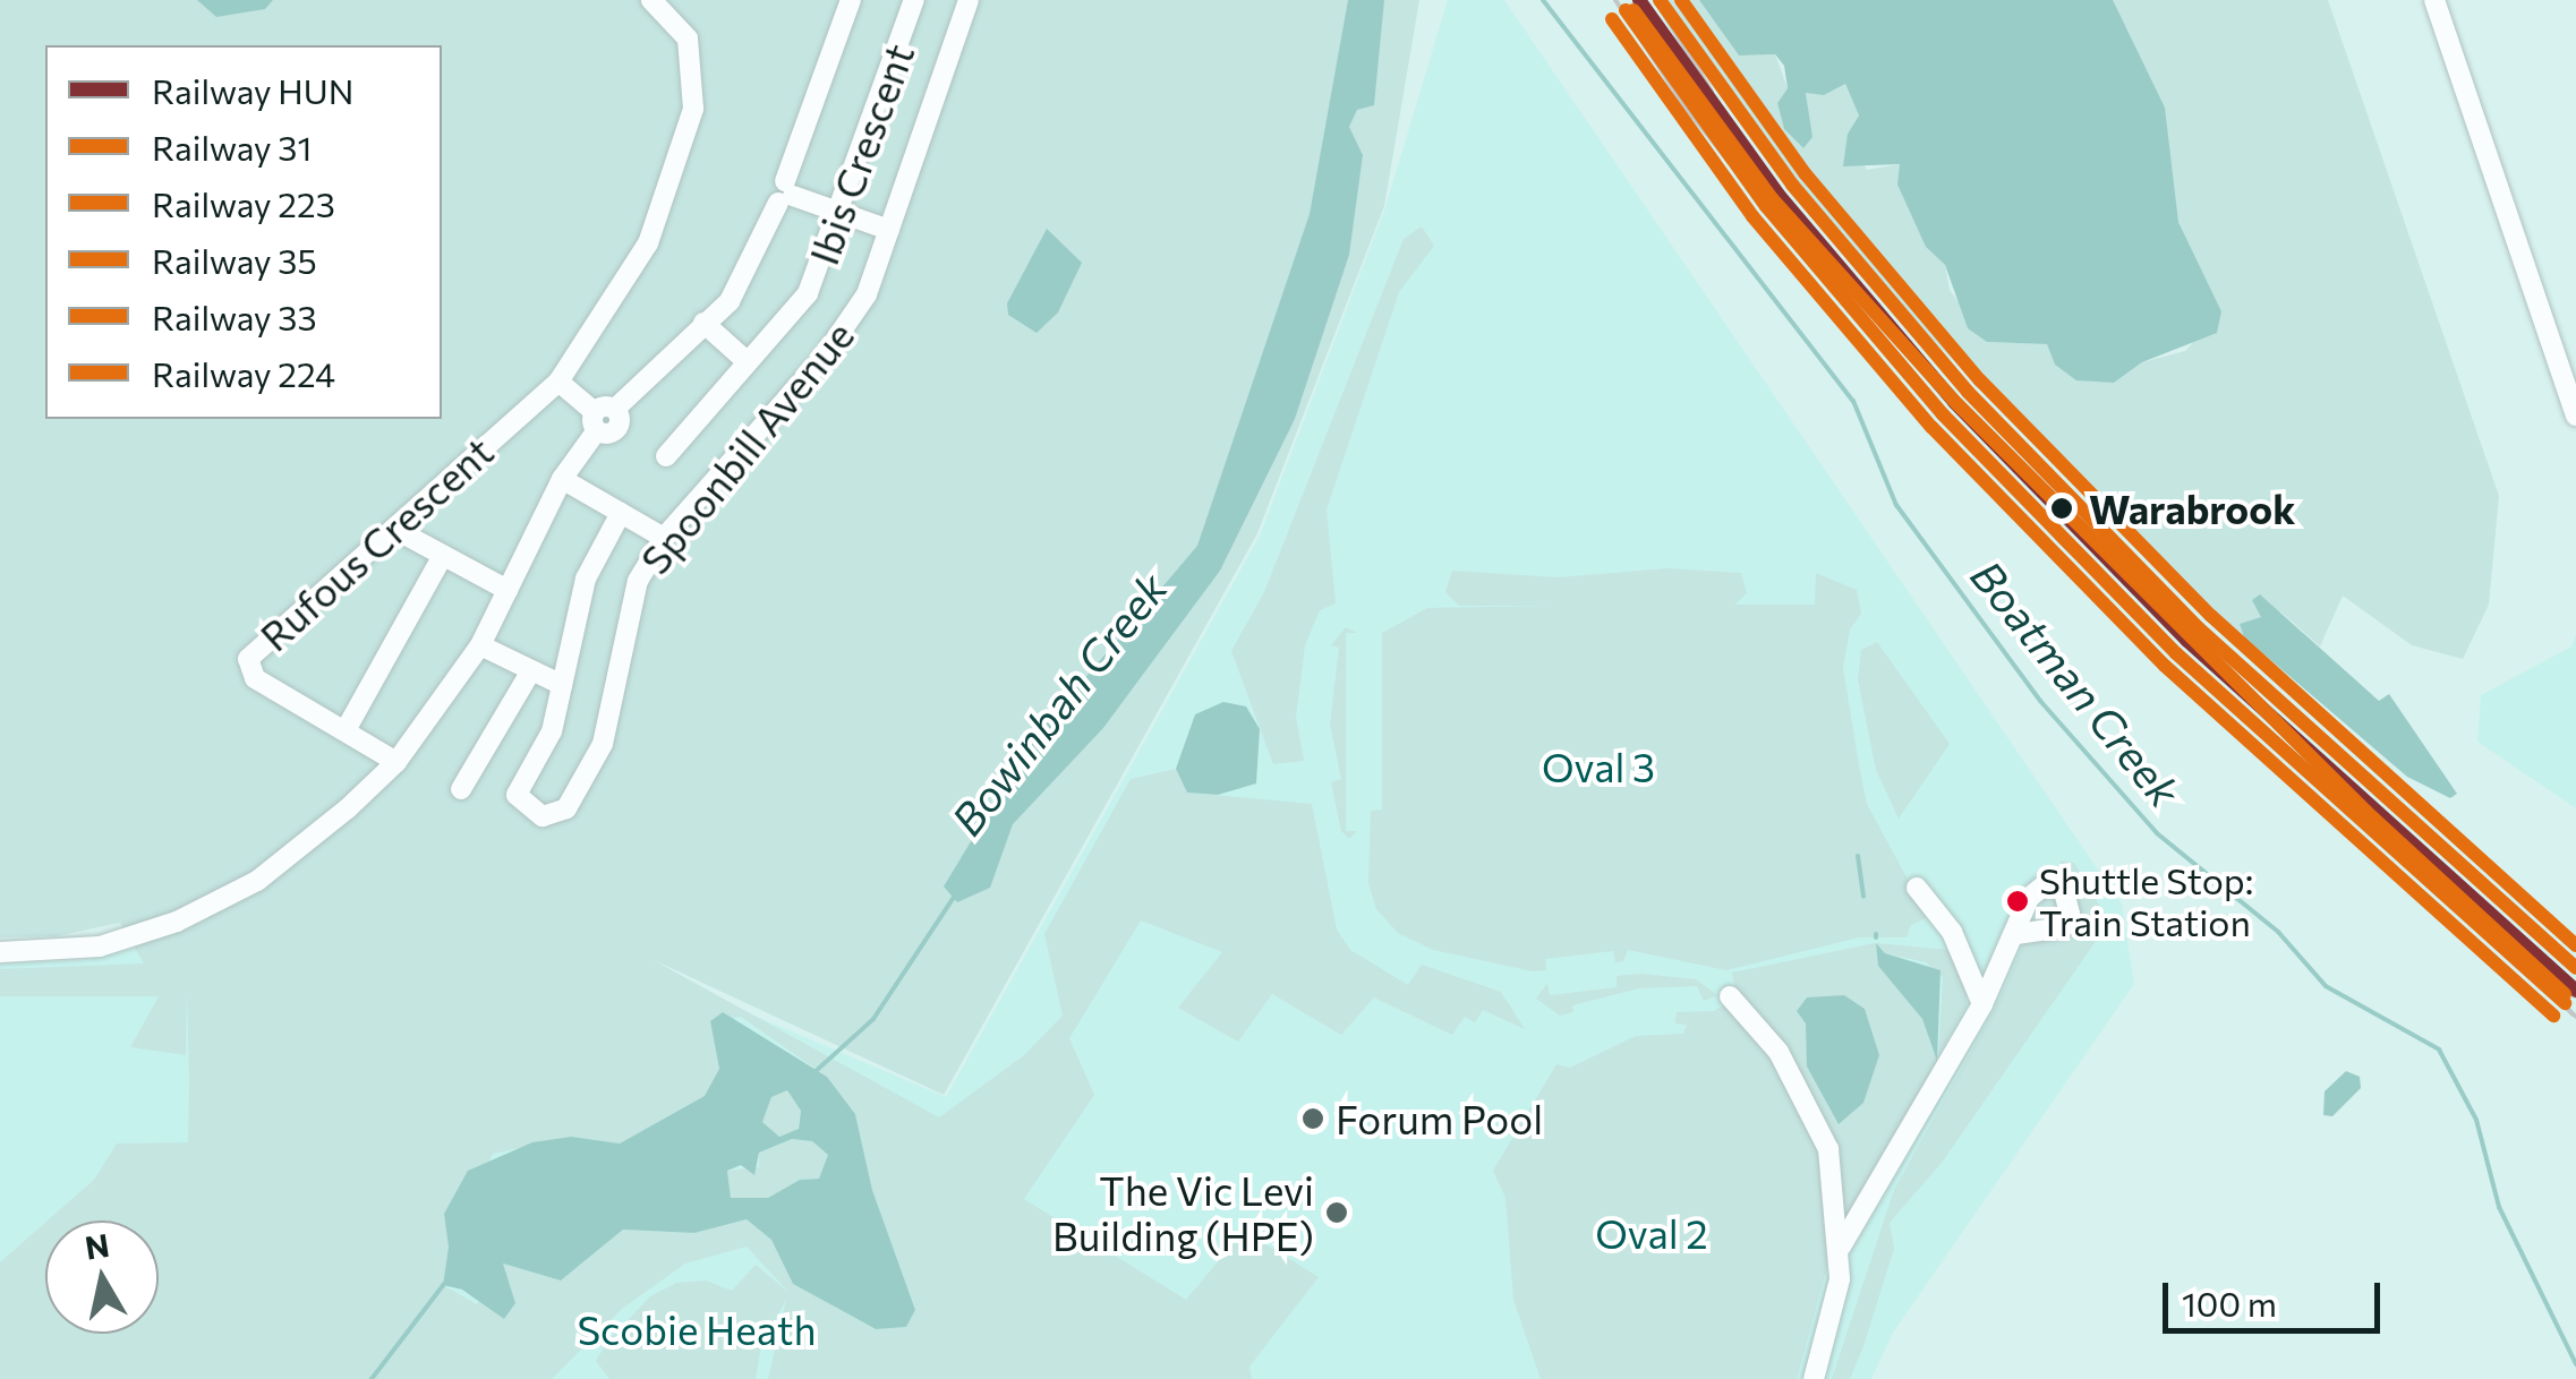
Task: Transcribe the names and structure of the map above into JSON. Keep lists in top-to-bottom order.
{
  "streets": {
    "street": ["Ibis Crescent", "Spoonbill Avenue", "Rufous Crescent"]
  },
  "water": ["Boatman Creek", "Bowinbah Creek"],
  "parks": ["Oval 3", "Oval 2", "Scobie Heath"],
  "places": [
    "Warabrook",
    "Shuttle Stop: Train Station",
    "Forum Pool",
    "The Vic Levi Building (HPE)"
  ],
  "lines": [
    "rail line HUN",
    "rail line 223",
    "rail line 33",
    "rail line 31",
    "rail line 224",
    "rail line 35"
  ],
  "legend": [
    "Railway HUN",
    "Railway 31",
    "Railway 223",
    "Railway 35",
    "Railway 33",
    "Railway 224"
  ],
  "scale_bar": "100 m",
  "north": "top"
}
